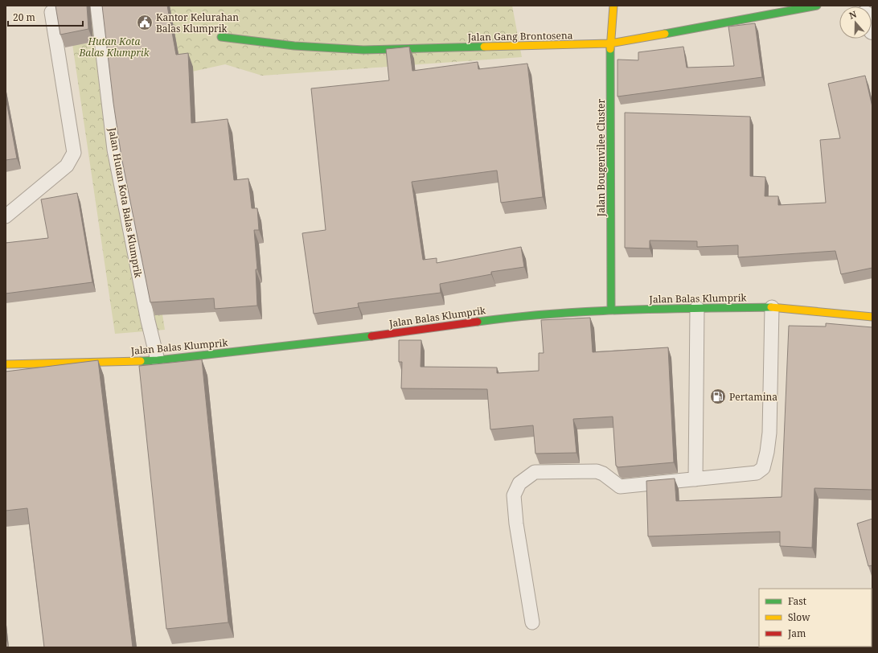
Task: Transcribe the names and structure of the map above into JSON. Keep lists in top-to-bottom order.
{
  "streets": {
    "street": ["Jalan Gang Brontosena", "Jalan Bougenvilee Cluster", "Jalan Balas Klumprik"],
    "lane": ["Jalan Hutan Kota Balas Klumprik"]
  },
  "crossings": [
    ["Jalan Gang Brontosena", "Jalan Bougenvilee Cluster"],
    ["Jalan Bougenvilee Cluster", "Jalan Balas Klumprik"],
    ["Jalan Hutan Kota Balas Klumprik", "Jalan Balas Klumprik"]
  ],
  "parks": ["Hutan Kota Balas Klumprik"],
  "places": {
    "public building": ["Kantor Kelurahan Balas Klumprik"],
    "fuel station": ["Pertamina"]
  },
  "legend": ["Fast", "Slow", "Jam"],
  "scale_bar": "20 m",
  "north": "top"
}
